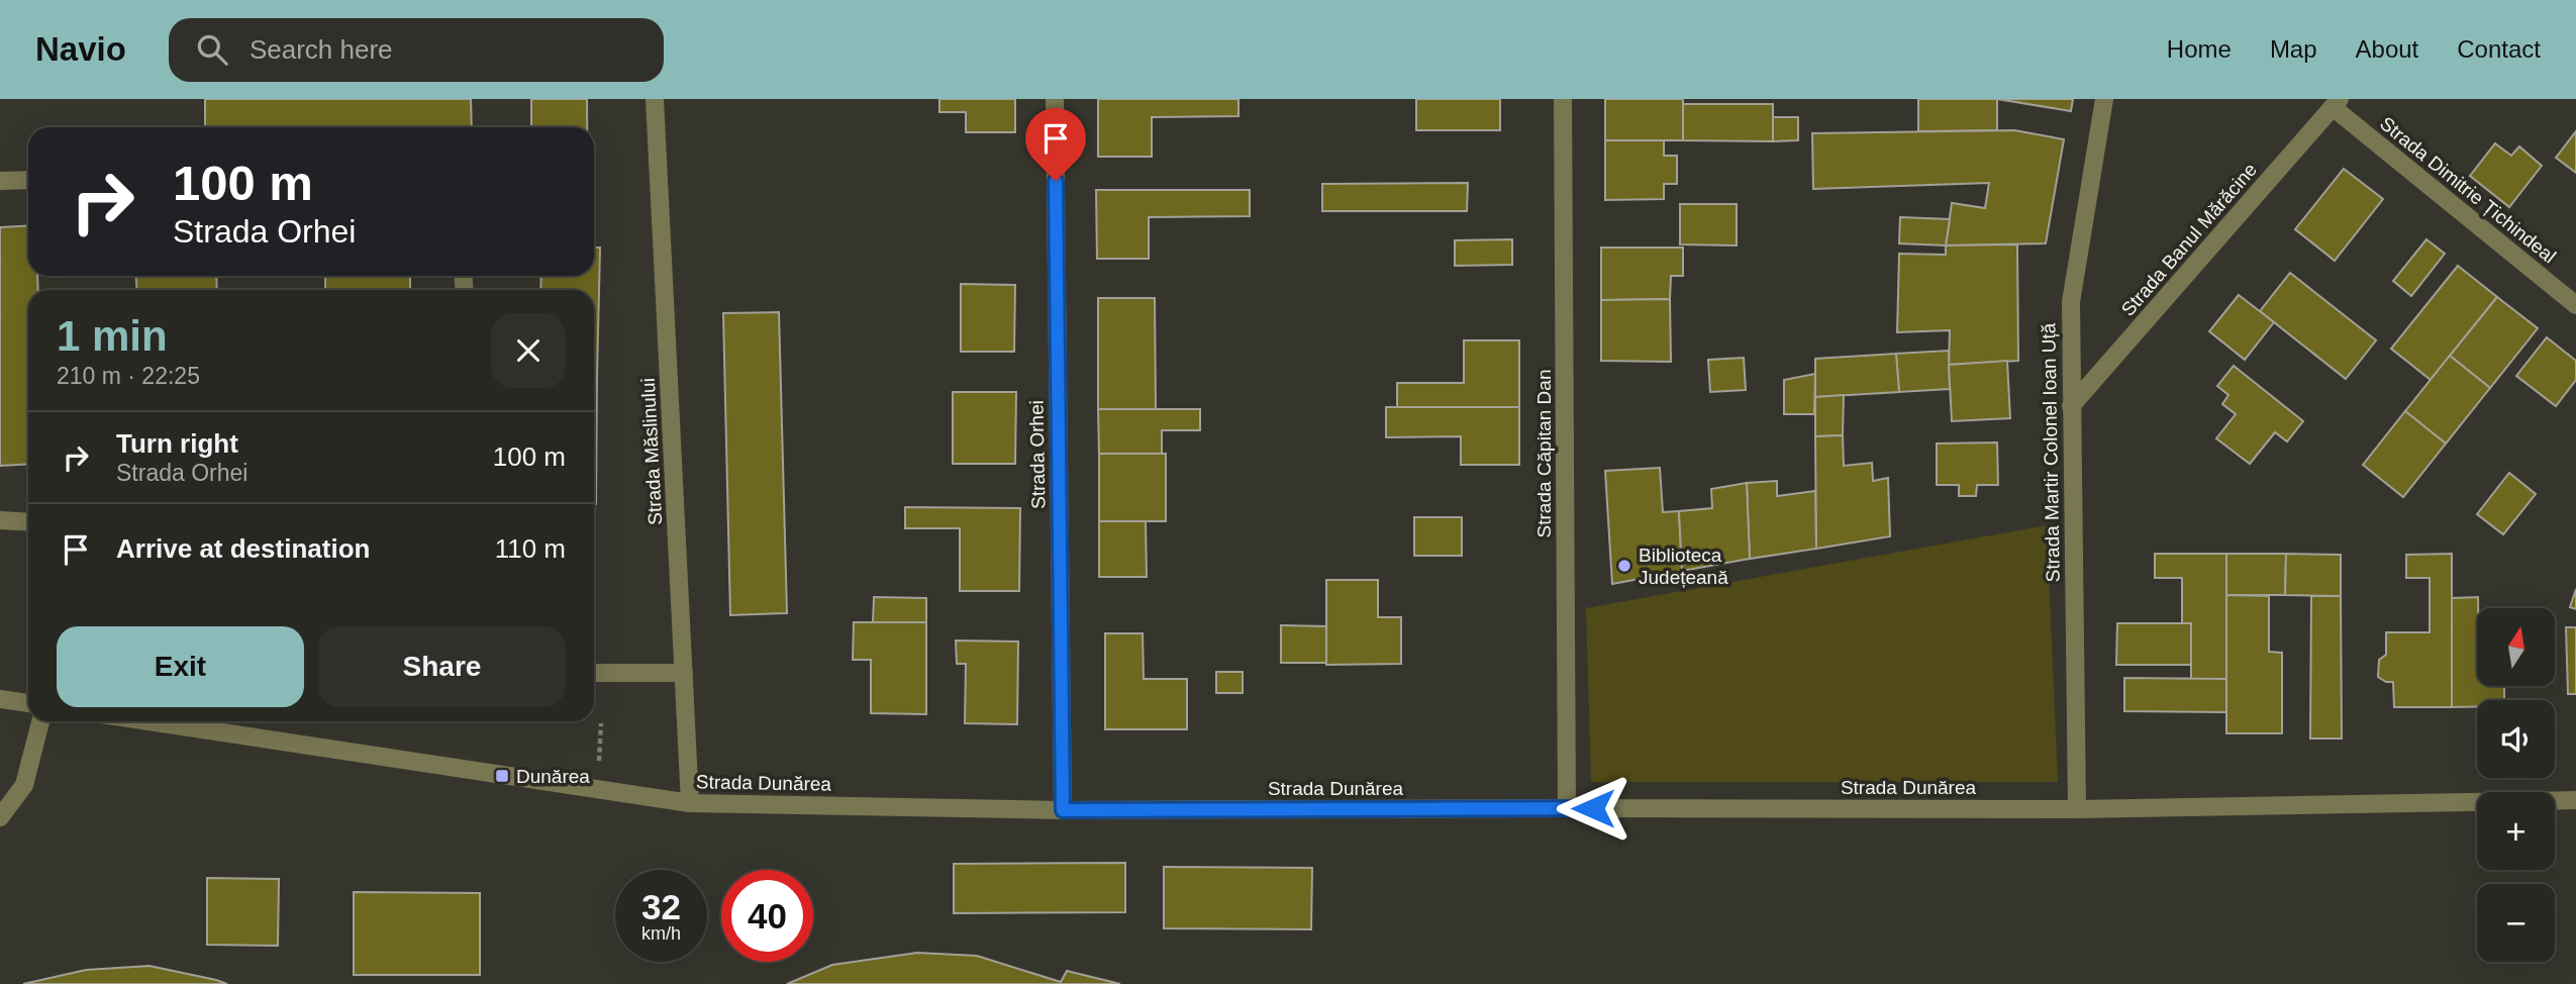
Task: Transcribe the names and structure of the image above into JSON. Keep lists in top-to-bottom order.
{
  "streets": {
    "street": [
      "Strada Dimitrie Țichindeal",
      "Strada Banul Mărăcine",
      "Strada Măslinului",
      "Strada Martir Colonel Ioan Uță",
      "Strada Căpitan Dan",
      "Strada Orhei",
      "Strada Dunărea"
    ]
  },
  "crossings": [
    ["Strada Dimitrie Țichindeal", "Strada Banul Mărăcine"],
    ["Strada Banul Mărăcine", "Strada Martir Colonel Ioan Uță"],
    ["Strada Măslinului", "Strada Dunărea"],
    ["Strada Martir Colonel Ioan Uță", "Strada Dunărea"],
    ["Strada Căpitan Dan", "Strada Dunărea"],
    ["Strada Orhei", "Strada Dunărea"]
  ],
  "places": {
    "other": ["Biblioteca Județeană"],
    "transit": ["Dunărea"]
  },
  "north": "top",
  "page": {
    "header": "Navio",
    "search": "Search here",
    "nav": [
      "Home",
      "Map",
      "About",
      "Contact"
    ],
    "turn": ["100 m", "Strada Orhei"],
    "heading": ["1 min", "210 m · 22:25"],
    "list": [
      {
        "name": "Turn right",
        "note": "Strada Orhei",
        "value": "100 m"
      },
      {
        "name": "Arrive at destination",
        "value": "110 m"
      }
    ],
    "map_buttons": ["+", "−"],
    "buttons": ["Exit", "Share"],
    "speed": "32 km/h",
    "limit": "40"
  }
}
